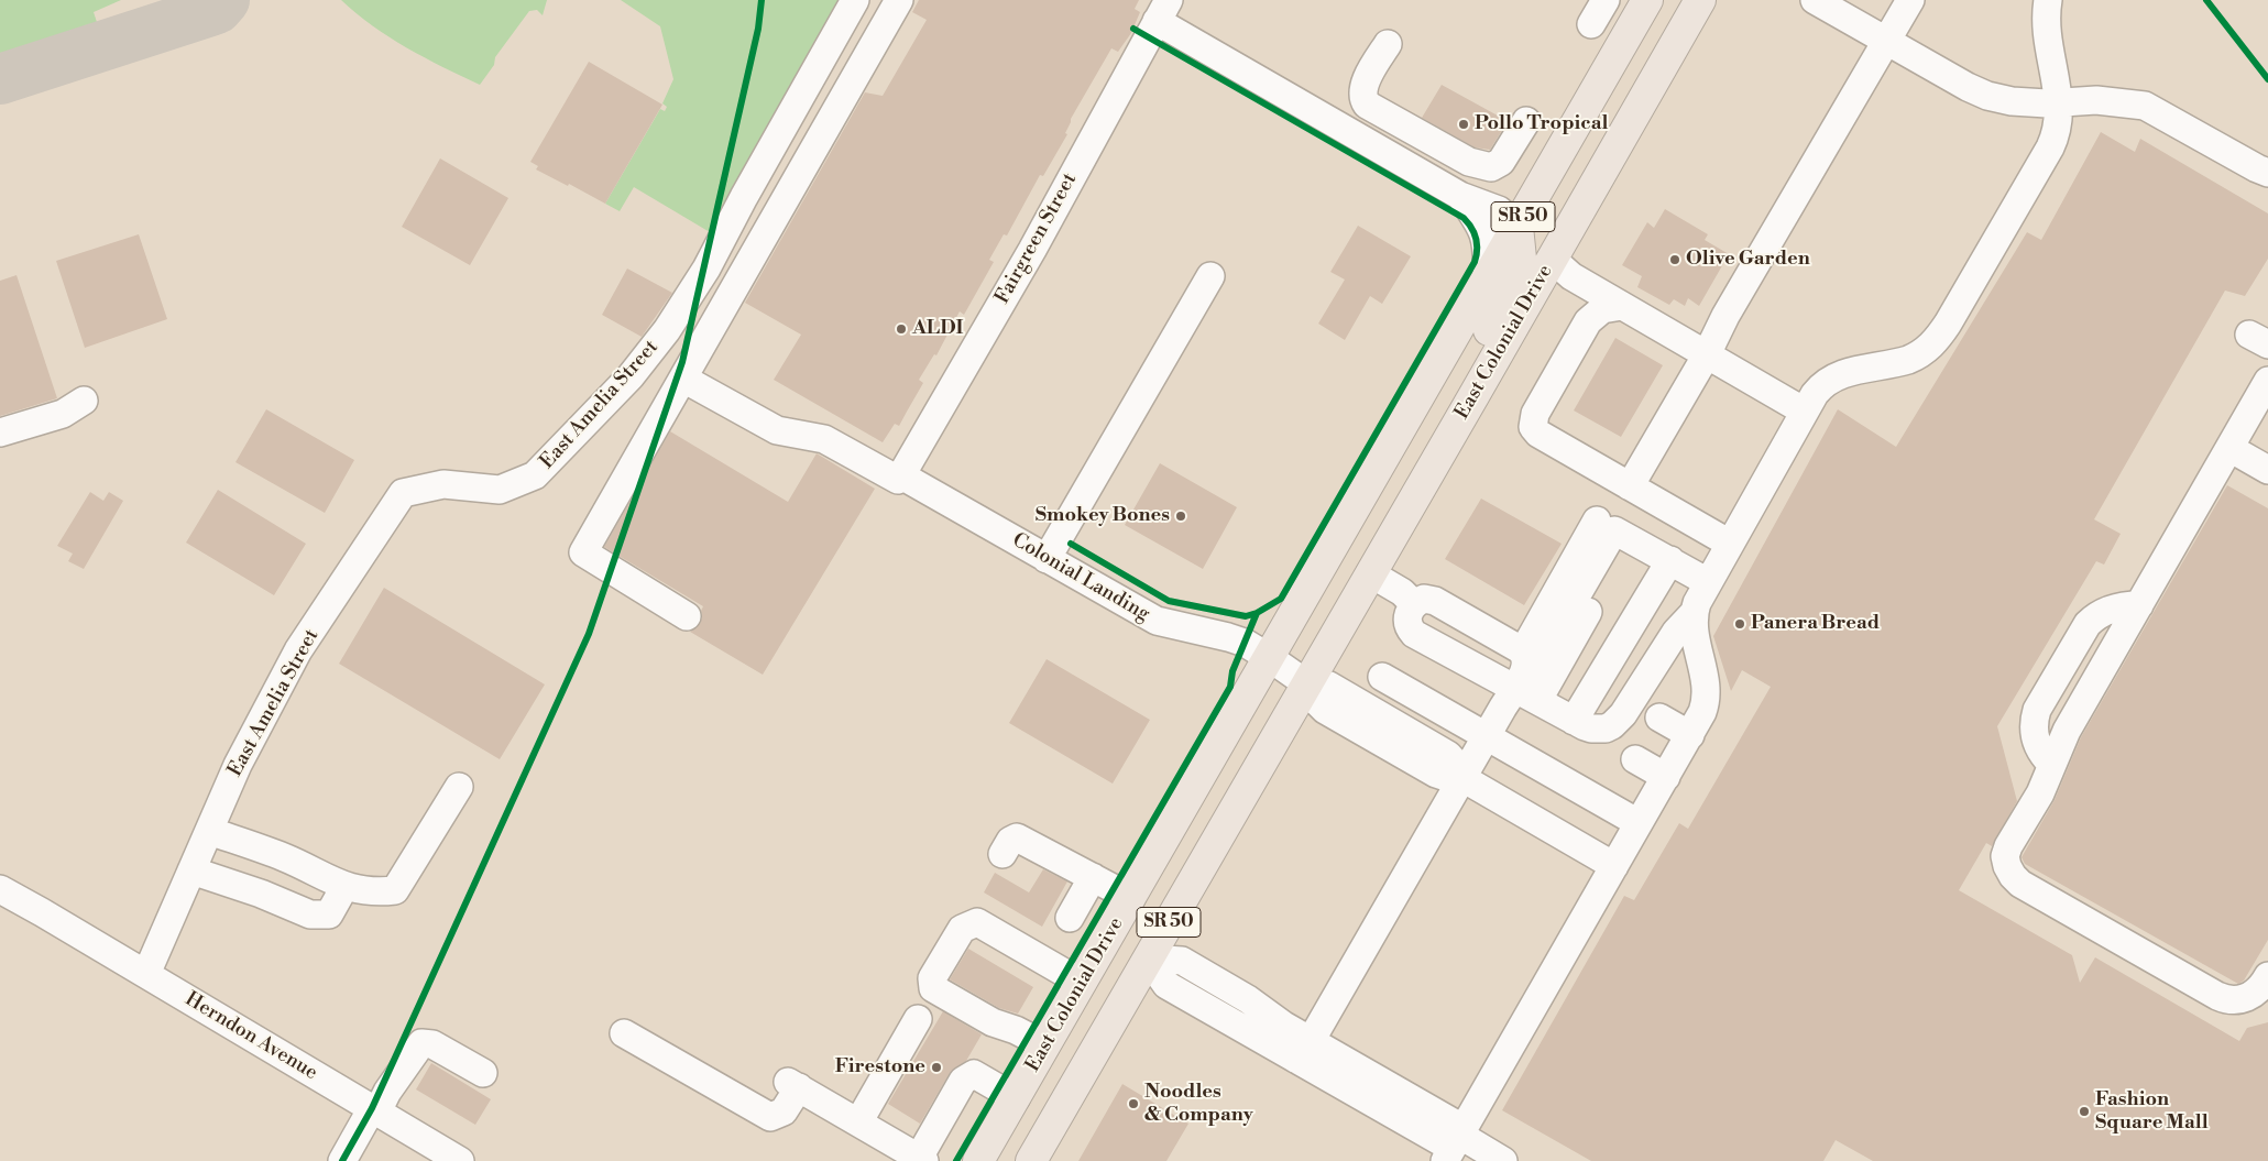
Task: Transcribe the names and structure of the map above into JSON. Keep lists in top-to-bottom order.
{
  "streets": {
    "highway": ["SR 50", "East Colonial Drive"],
    "street": [
      "Fairgreen Street",
      "East Amelia Street",
      "Colonial Landing",
      "Herndon Avenue"
    ]
  },
  "crossings": [
    ["Fairgreen Street", "Colonial Landing"],
    ["East Colonial Drive", "Colonial Landing"],
    ["East Amelia Street", "Herndon Avenue"]
  ],
  "places": [
    "Pollo Tropical",
    "Olive Garden",
    "ALDI",
    "Smokey Bones",
    "Panera Bread",
    "Firestone",
    "Noodles & Company",
    "Fashion Square Mall"
  ]
}
